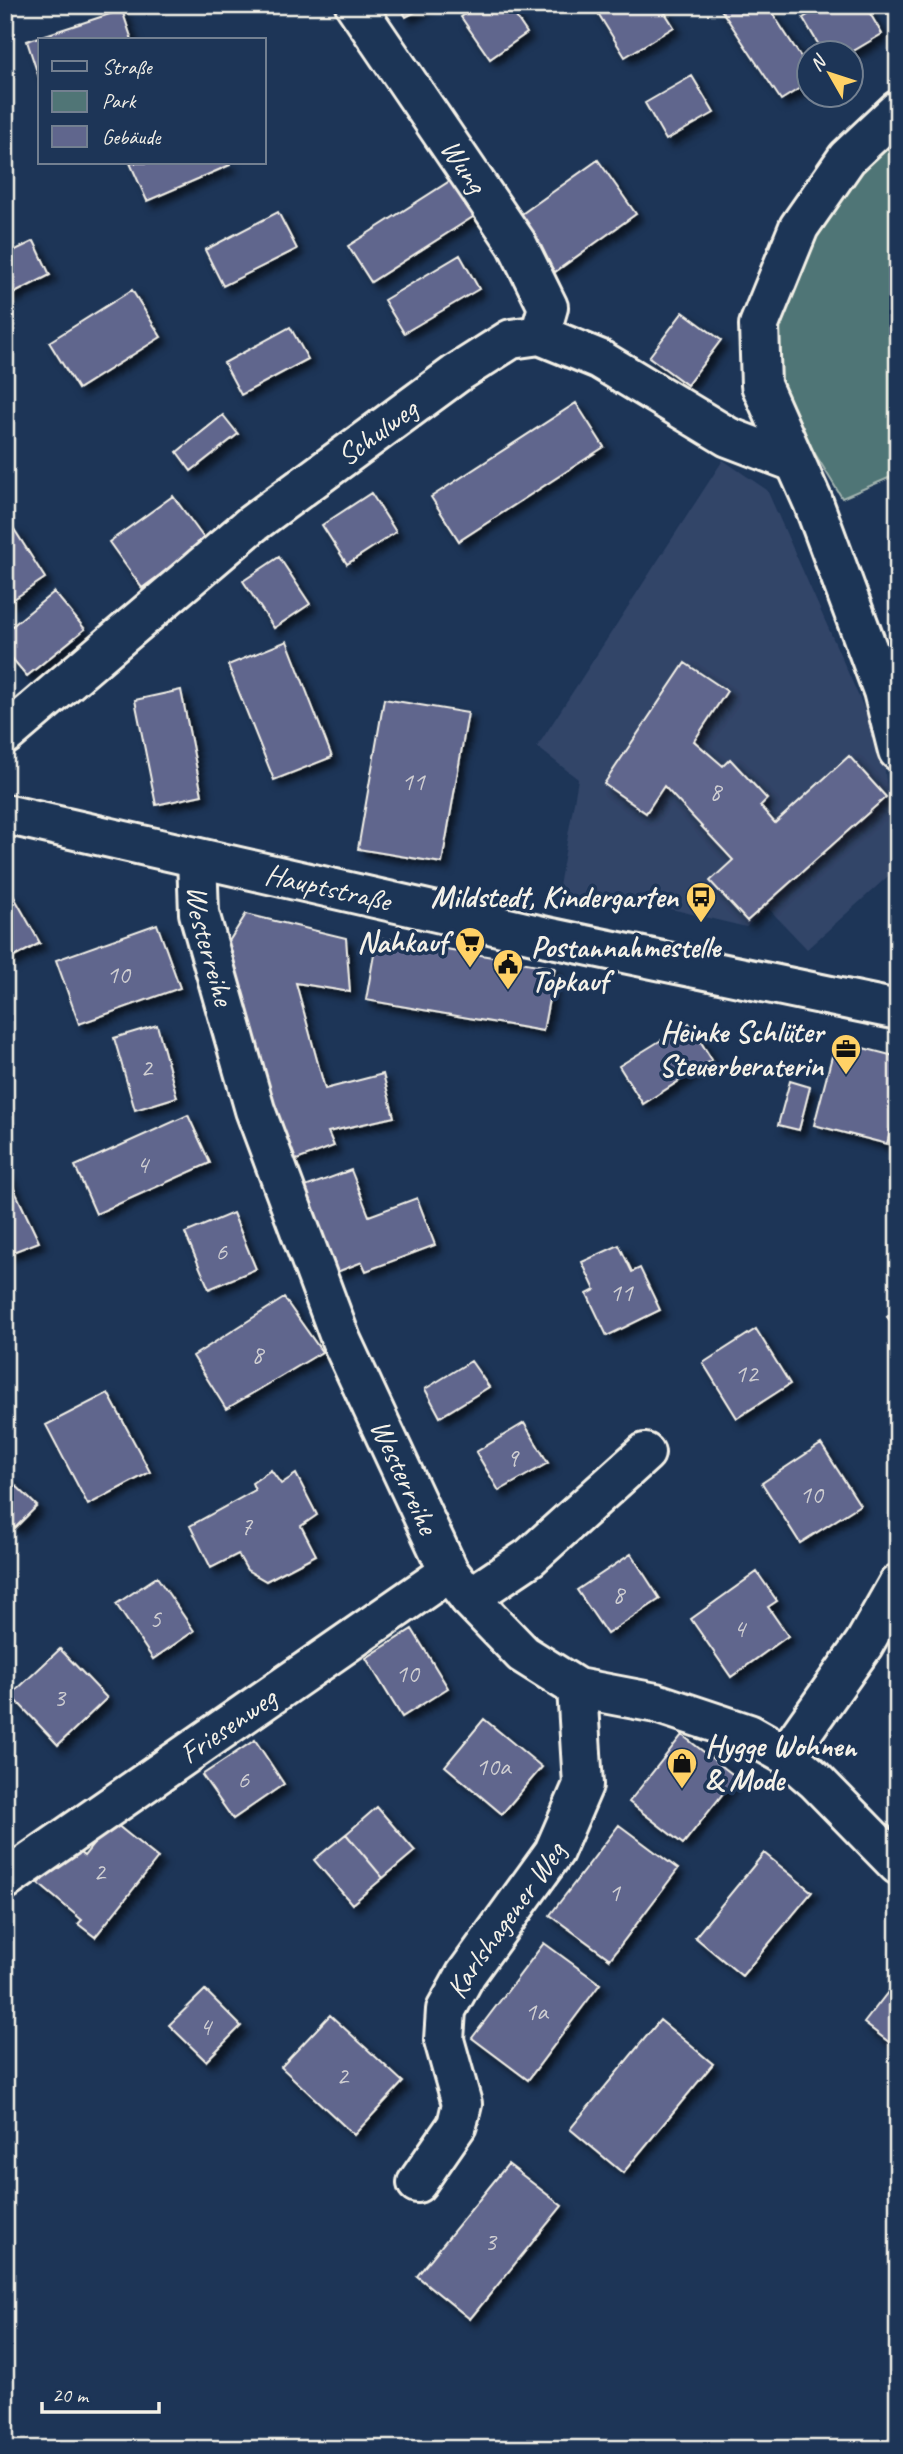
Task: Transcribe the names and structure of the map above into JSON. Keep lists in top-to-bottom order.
{
  "streets": {
    "street": [
      "Wung",
      "Schulweg",
      "Hauptstraße",
      "Westerreihe",
      "Friesenweg",
      "Karlshagener Weg"
    ]
  },
  "crossings": [
    ["Wung", "Schulweg"],
    ["Hauptstraße", "Westerreihe"],
    ["Westerreihe", "Friesenweg"],
    ["Westerreihe", "Karlshagener Weg"]
  ],
  "places": {
    "bus stop": ["Mildstedt, Kindergarten"],
    "supermarket": ["Nahkauf"],
    "public building": ["Postannahmestelle Topkauf"],
    "office": ["Heinke Schlüter Steuerberaterin"],
    "shop": ["Hygge Wohnen & Mode"]
  },
  "house_numbers": [
    "11",
    "8",
    "10",
    "2",
    "4",
    "6",
    "11",
    "8",
    "12",
    "9",
    "10",
    "7",
    "8",
    "5",
    "4",
    "10",
    "3",
    "10a",
    "6",
    "2",
    "1",
    "1a",
    "4",
    "2",
    "3"
  ],
  "legend": ["Straße", "Park", "Gebäude"],
  "scale_bar": "20 m",
  "north": "top left"
}
